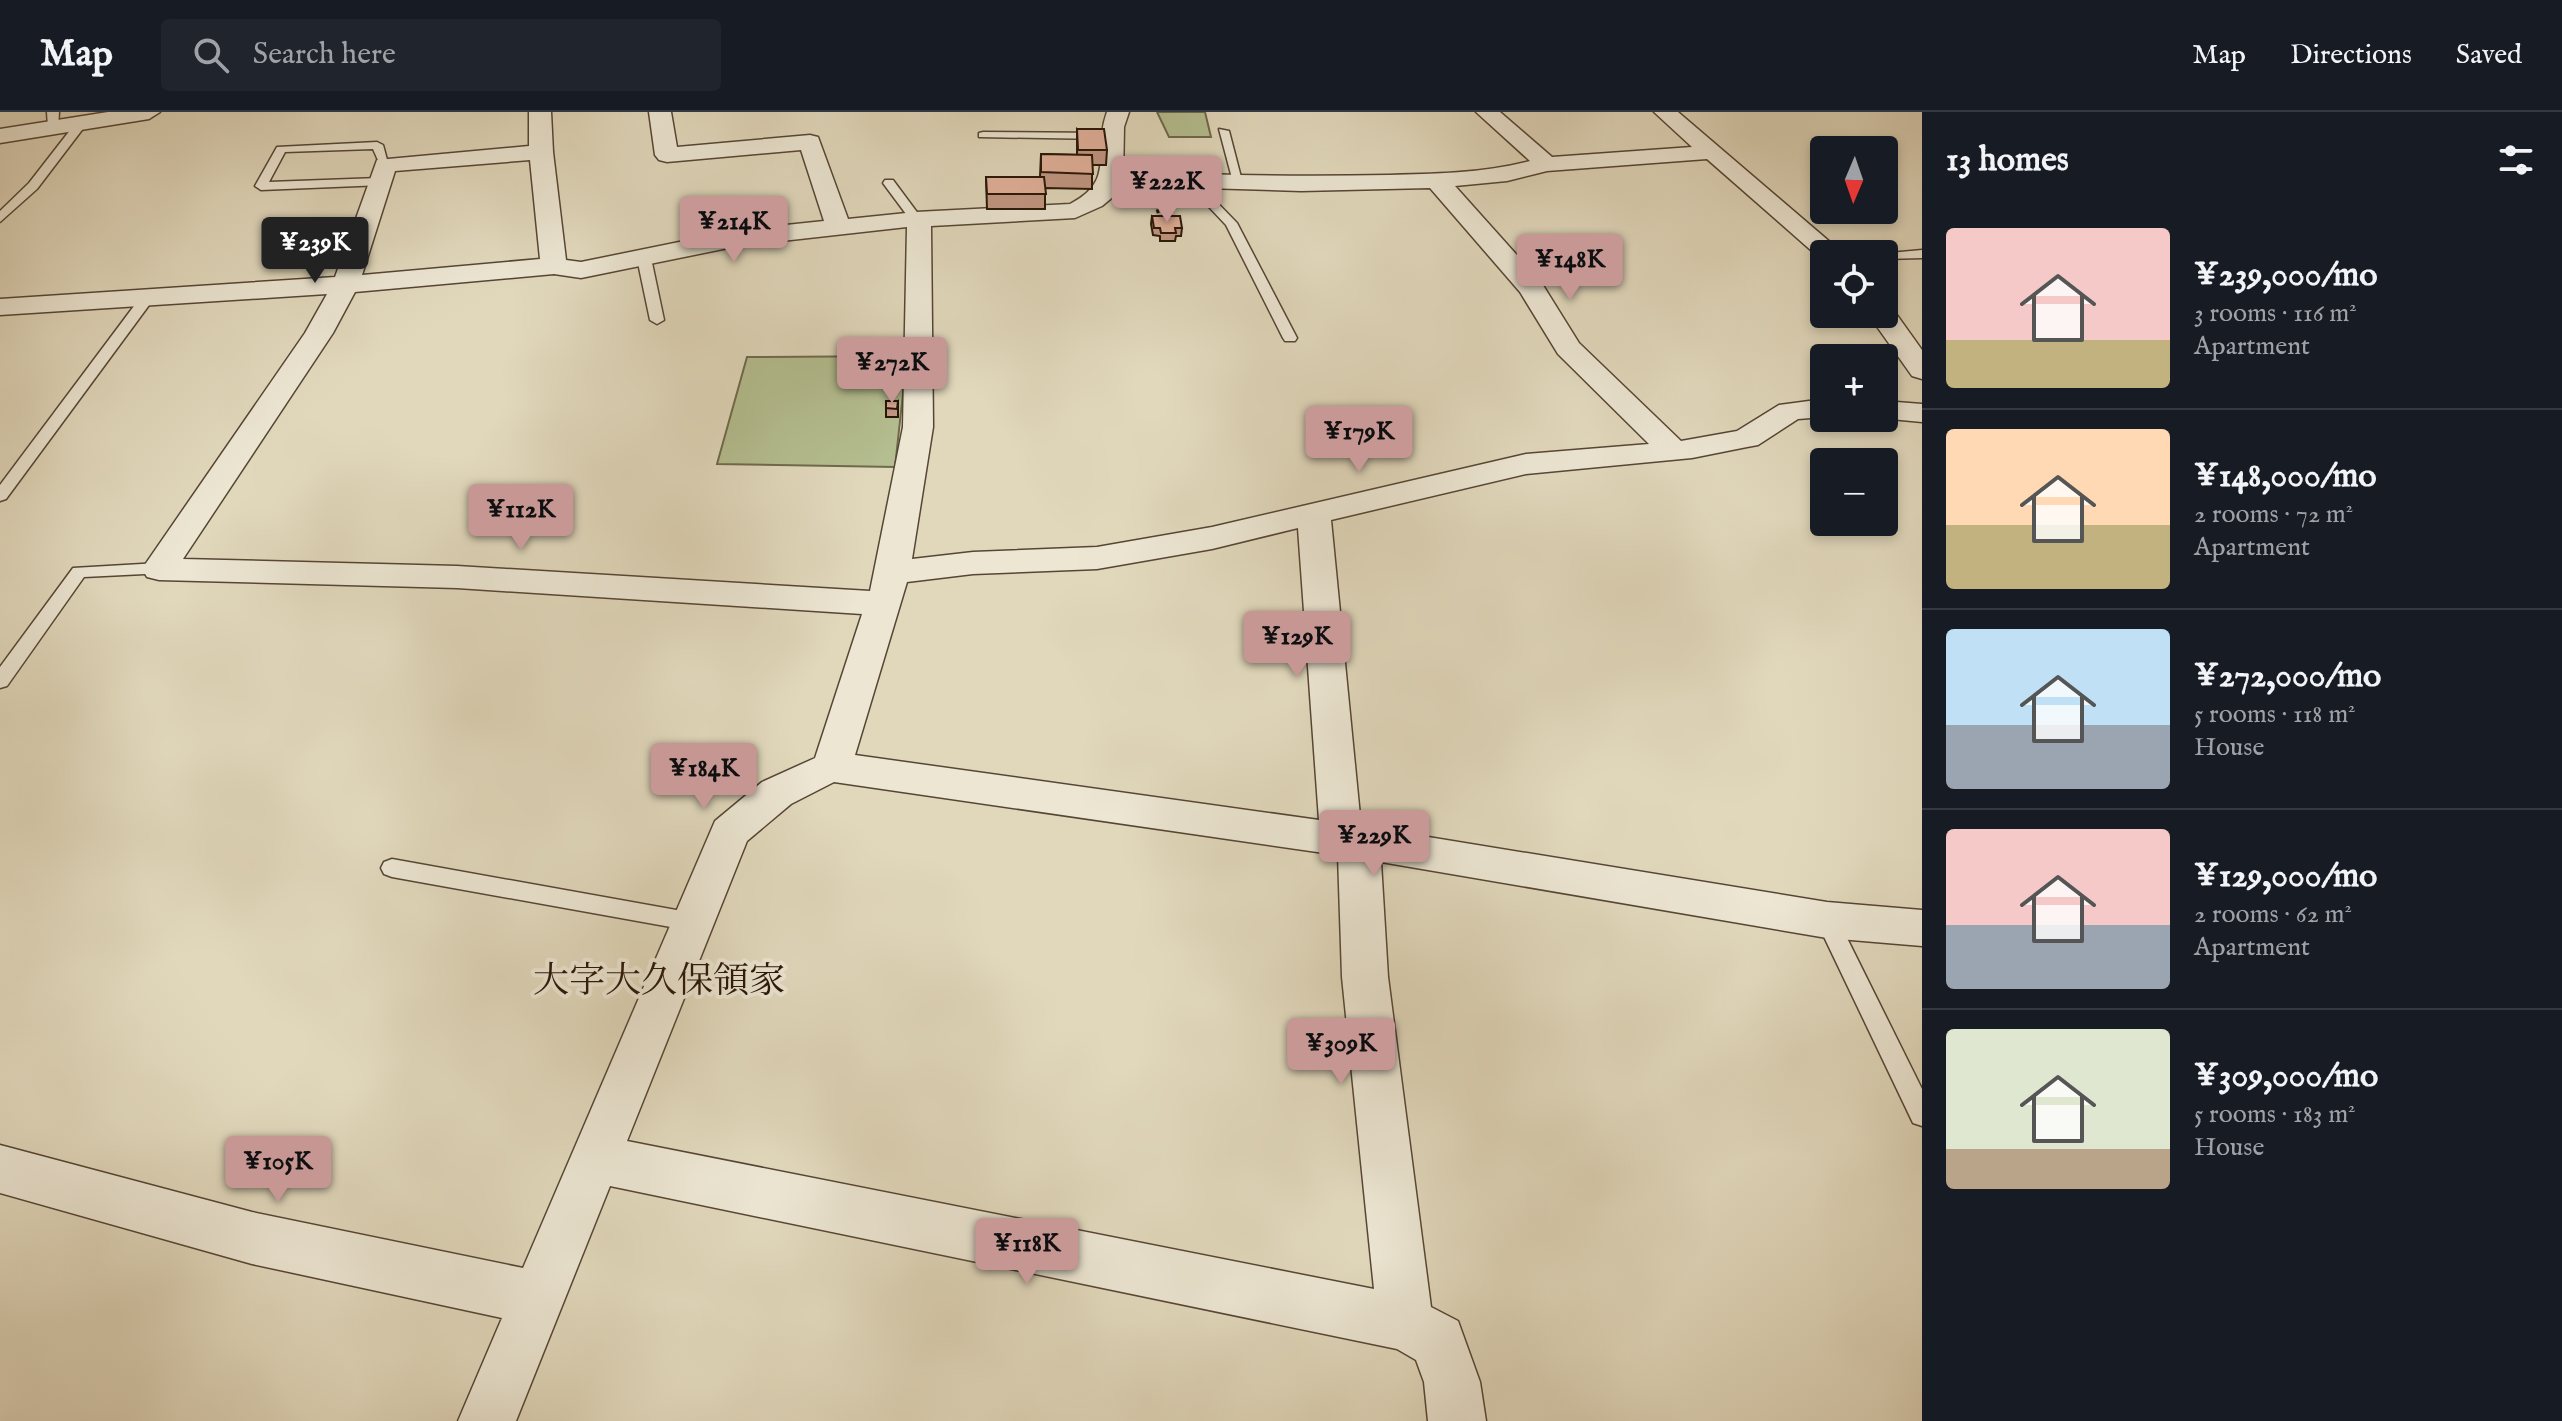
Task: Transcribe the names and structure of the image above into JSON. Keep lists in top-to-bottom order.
{
  "districts": ["大字大久保領家"],
  "north": "bottom",
  "page": {
    "header": "Map",
    "search": "Search here",
    "nav": ["Map", "Directions", "Saved"],
    "heading": "13 homes",
    "map_buttons": ["+", "−"],
    "price": [
      "¥222K",
      "¥214K",
      "¥239K",
      "¥148K",
      "¥272K",
      "¥179K",
      "¥112K",
      "¥129K",
      "¥184K",
      "¥229K",
      "¥309K",
      "¥105K",
      "¥118K"
    ],
    "list": [
      {
        "name": "¥239,000/mo",
        "note": "3 rooms · 116 m² · Apartment"
      },
      {
        "name": "¥148,000/mo",
        "note": "2 rooms · 72 m² · Apartment"
      },
      {
        "name": "¥272,000/mo",
        "note": "5 rooms · 118 m² · House"
      },
      {
        "name": "¥129,000/mo",
        "note": "2 rooms · 62 m² · Apartment"
      },
      {
        "name": "¥309,000/mo",
        "note": "5 rooms · 183 m² · House"
      }
    ]
  }
}
